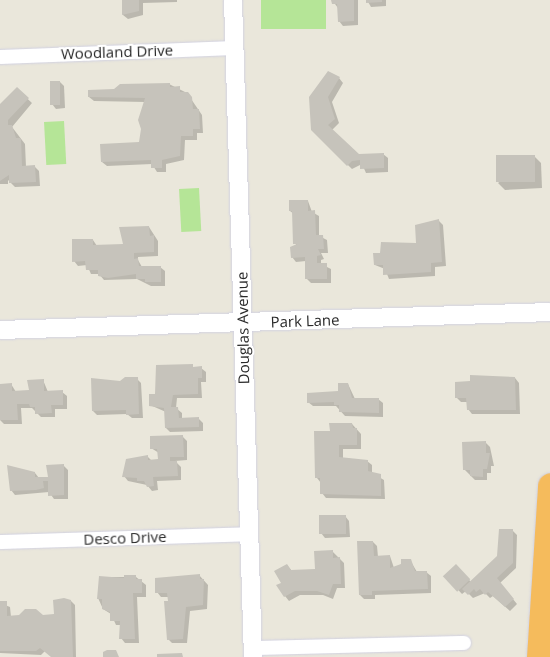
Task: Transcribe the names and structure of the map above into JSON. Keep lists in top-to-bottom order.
{
  "streets": {
    "street": [
      "Woodland Drive",
      "Park Lane",
      "Douglas Avenue",
      "Desco Drive"
    ]
  },
  "crossings": [
    ["Woodland Drive", "Douglas Avenue"],
    ["Park Lane", "Douglas Avenue"],
    ["Douglas Avenue", "Desco Drive"]
  ]
}
